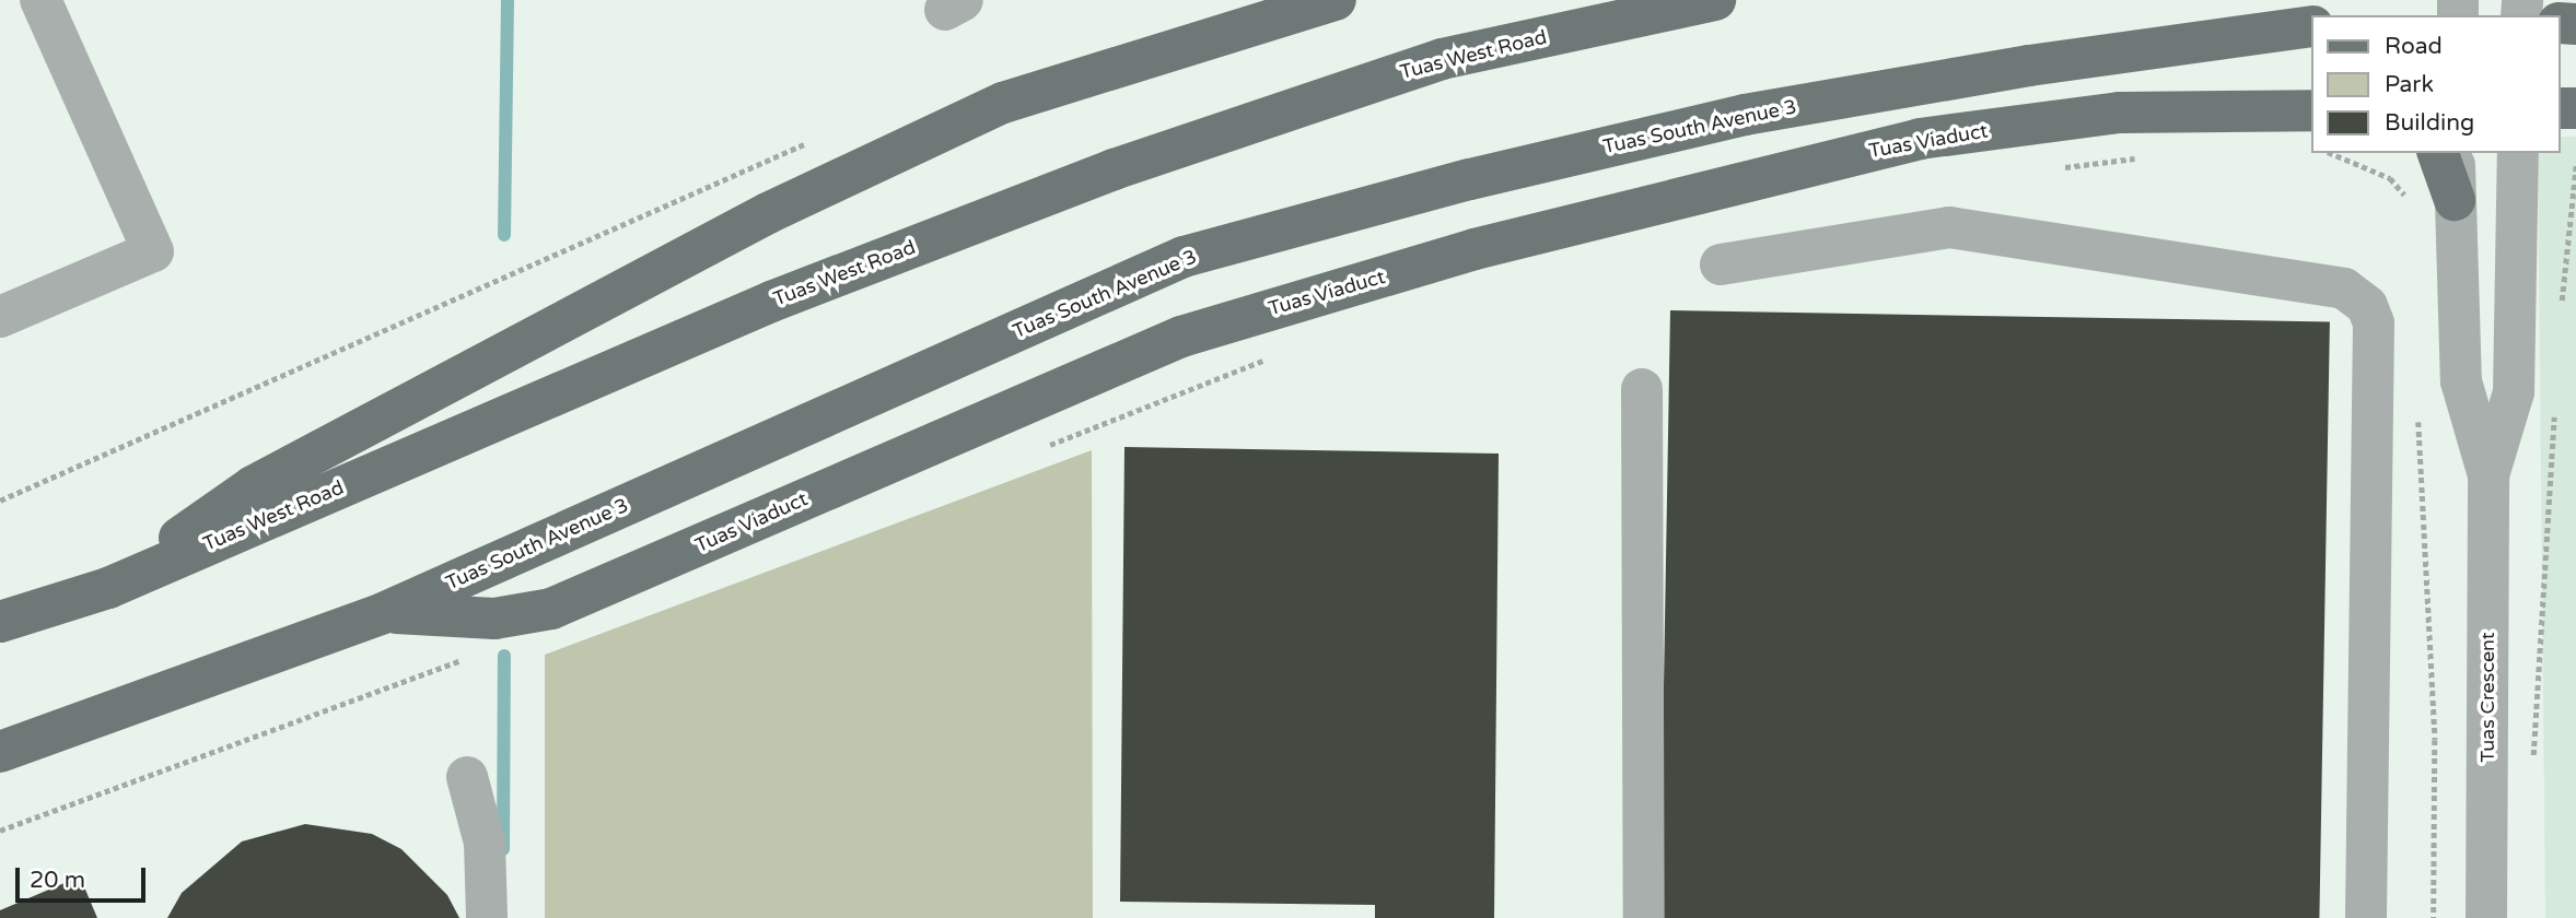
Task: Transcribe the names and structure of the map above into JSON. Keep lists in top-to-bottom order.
{
  "streets": {
    "main road": ["Tuas West Road", "Tuas South Avenue 3", "Tuas Viaduct"],
    "street": ["Tuas Crescent"]
  },
  "crossings": [
    ["Tuas South Avenue 3", "Tuas Viaduct"]
  ],
  "legend": ["Road", "Park", "Building"],
  "scale_bar": "20 m"
}
